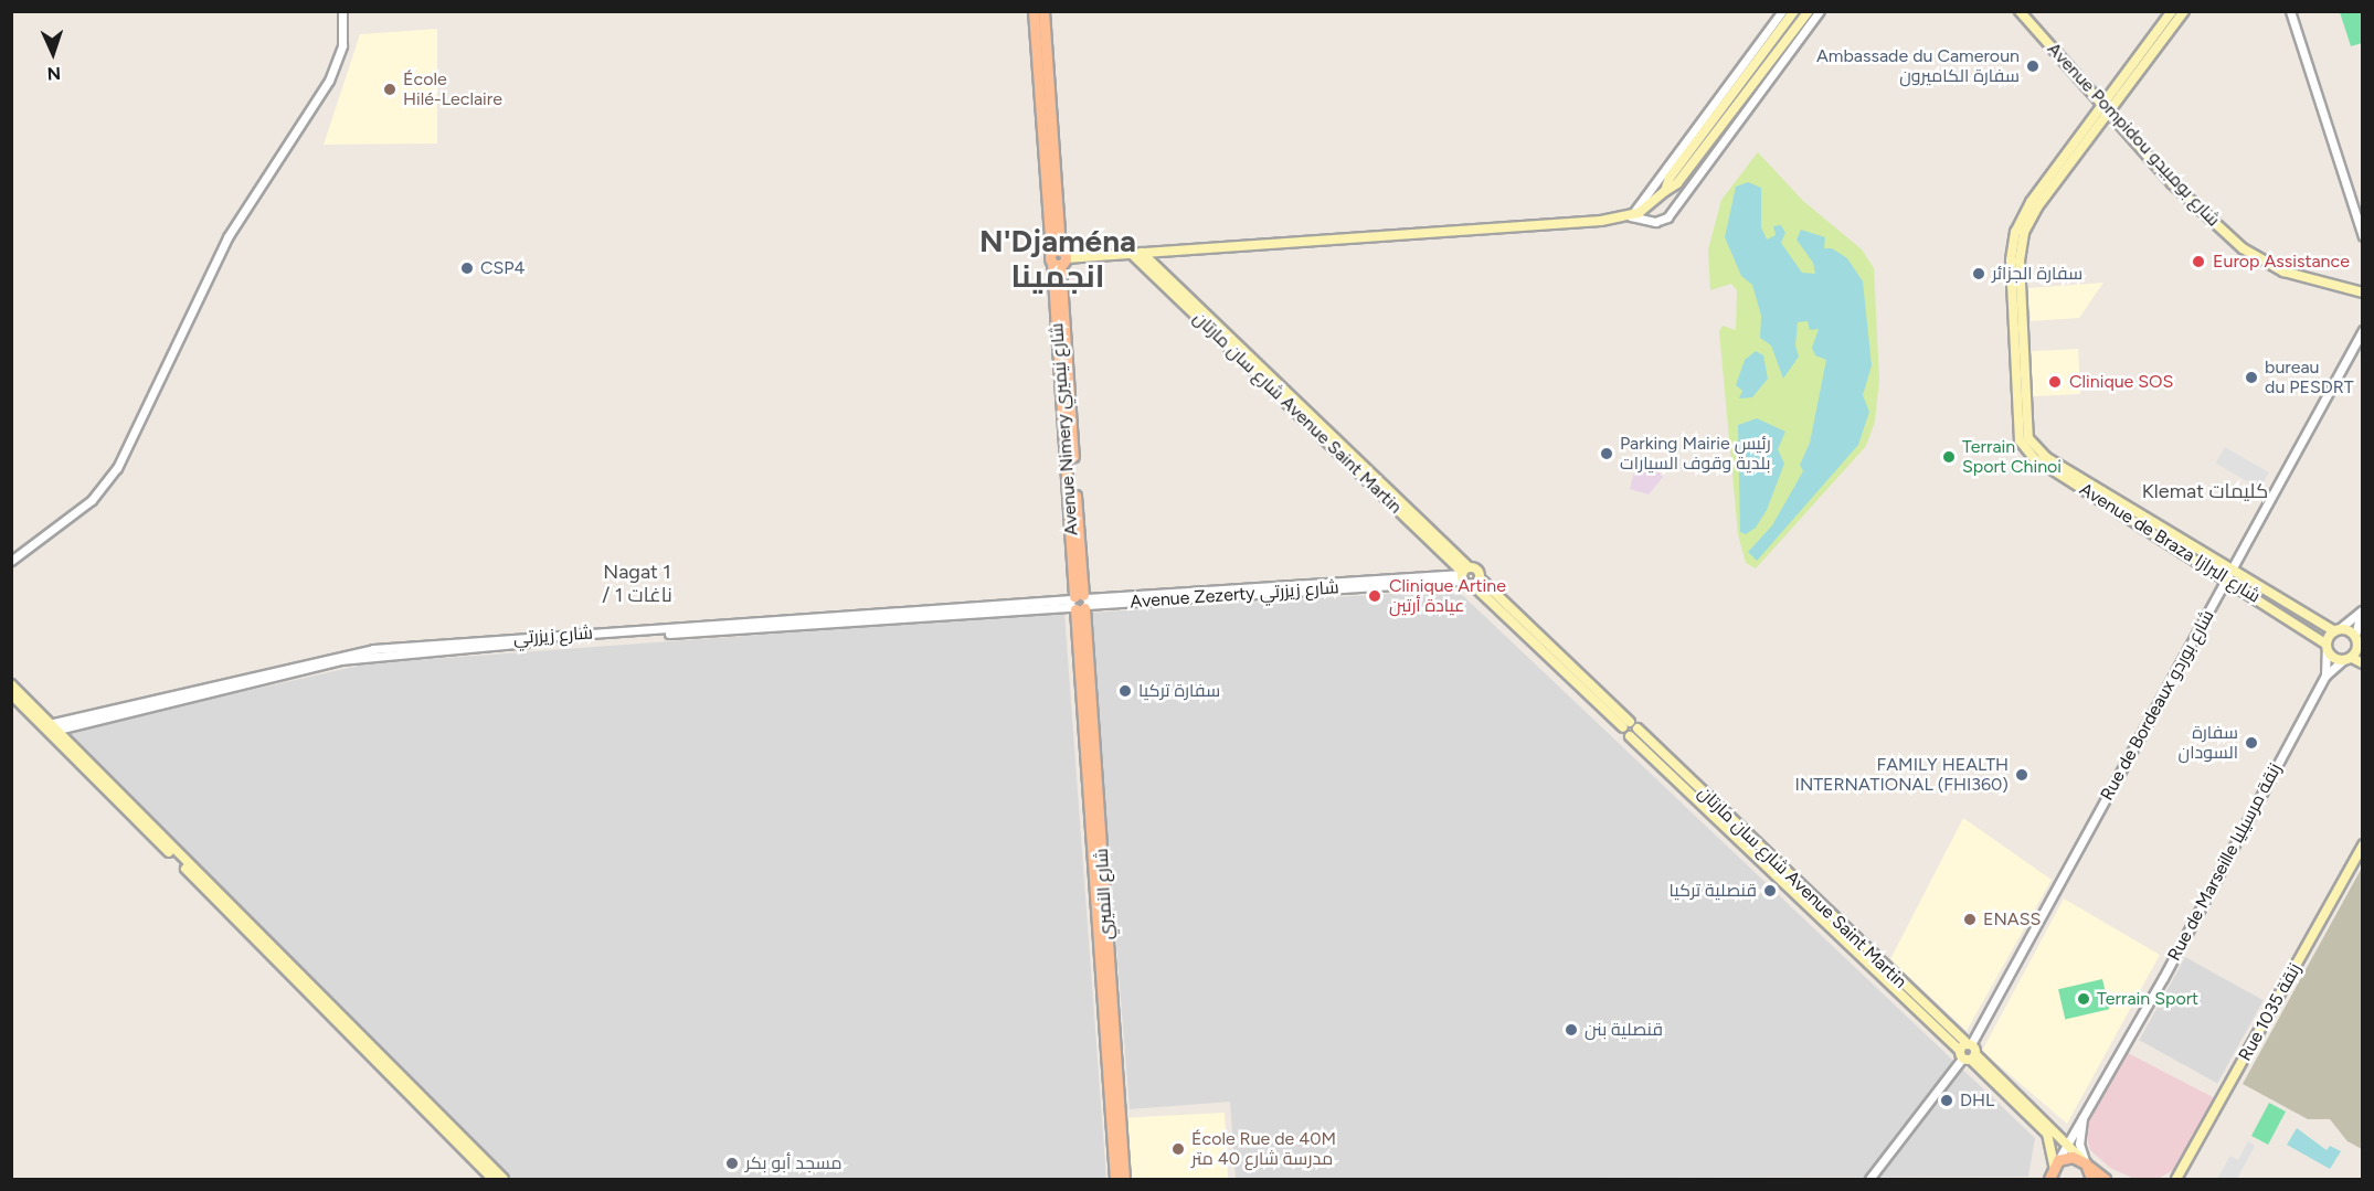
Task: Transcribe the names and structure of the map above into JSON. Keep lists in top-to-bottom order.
{
  "streets": {
    "main road": [
      "Avenue Pompidou شارع بومبيدو",
      "شارع سان مارتان Avenue Saint Martin",
      "Avenue Nimery شارع نيميري",
      "Avenue de Braza شارع البرازا",
      "شارع النميري",
      "Rue 1035 زنقة"
    ],
    "street": [
      "Avenue Zezerty شارع زيزرتي",
      "شارع زيزرتي",
      "Rue de Bordeaux شارع بوردو",
      "Rue de Marseille زنقة مرسيليا"
    ]
  },
  "crossings": [
    ["Avenue Pompidou شارع بومبيدو", "Avenue de Braza شارع البرازا"],
    ["شارع سان مارتان Avenue Saint Martin", "Avenue Zezerty شارع زيزرتي"],
    ["شارع سان مارتان Avenue Saint Martin", "Rue de Bordeaux شارع بوردو"],
    ["شارع سان مارتان Avenue Saint Martin", "Rue de Marseille زنقة مرسيليا"],
    ["Avenue Nimery شارع نيميري", "Avenue Zezerty شارع زيزرتي"],
    ["Avenue Nimery شارع نيميري", "شارع زيزرتي"],
    ["Avenue Nimery شارع نيميري", "شارع النميري"],
    ["Avenue de Braza شارع البرازا", "Rue de Bordeaux شارع بوردو"],
    ["Avenue de Braza شارع البرازا", "Rue de Marseille زنقة مرسيليا"],
    ["Avenue Zezerty شارع زيزرتي", "شارع زيزرتي"],
    ["Avenue Zezerty شارع زيزرتي", "شارع النميري"],
    ["شارع زيزرتي", "شارع النميري"]
  ],
  "districts": ["N'Djaména انجمينا", "Klemat كليمات", "Nagat 1 / ناغات 1"],
  "places": [
    "Ambassade du Cameroun سفارة الكاميرون",
    "École Hilé-Leclaire",
    "Europ Assistance",
    "CSP4",
    "سفارة الجزائر",
    "bureau du PESDRT",
    "Clinique SOS",
    "Parking Mairie رئيس بلدية وقوف السيارات",
    "Terrain Sport Chinoi",
    "Clinique Artine عيادة أرتين",
    "سفارة تركيا",
    "سفارة السودان",
    "FAMILY HEALTH INTERNATIONAL (FHI360)",
    "قنصلية تركيا",
    "ENASS",
    "Terrain Sport",
    "قنصلية بنن",
    "DHL",
    "École Rue de 40M مدرسة شارع 40 متر",
    "مسجد أبو بكر"
  ],
  "north": "bottom"
}
